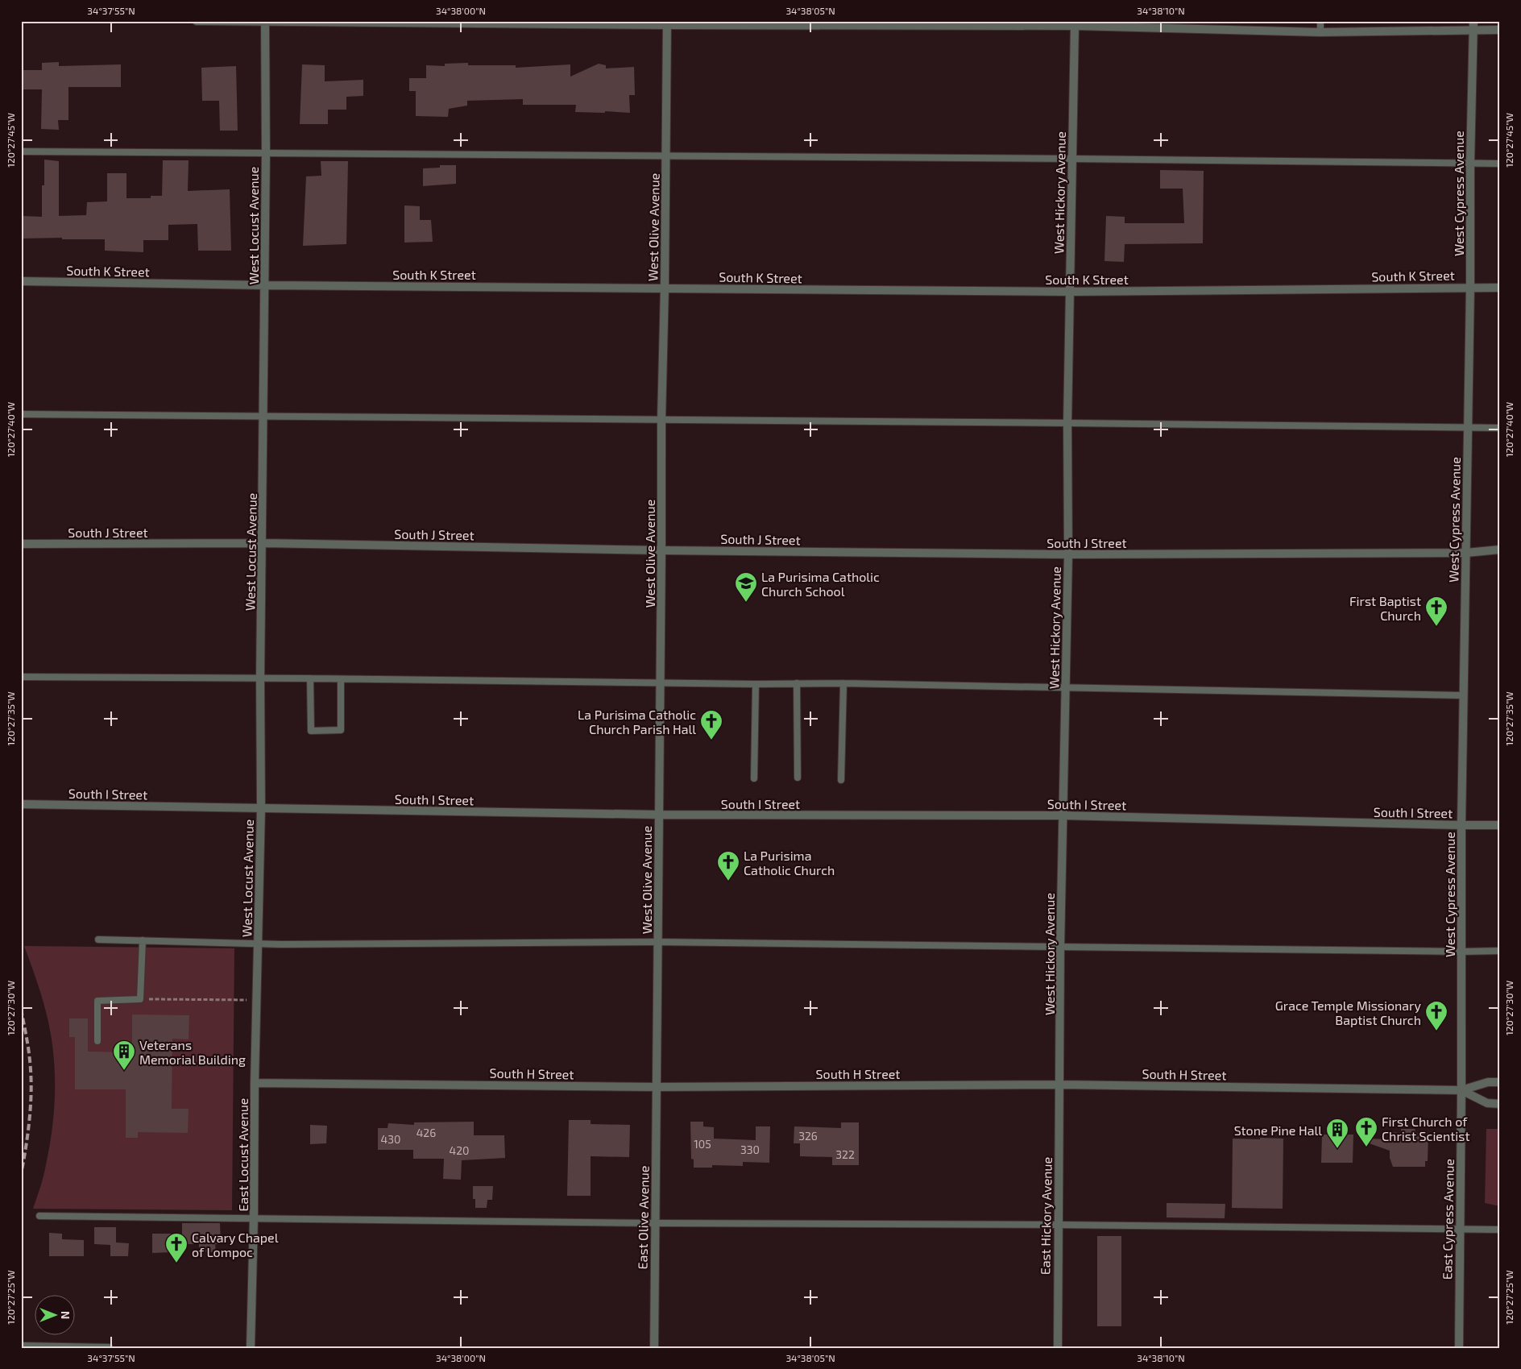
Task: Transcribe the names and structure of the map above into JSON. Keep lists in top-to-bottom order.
{
  "streets": {
    "street": [
      "West Hickory Avenue",
      "West Cypress Avenue",
      "West Locust Avenue",
      "West Olive Avenue",
      "South K Street",
      "South J Street",
      "South I Street",
      "South H Street",
      "East Locust Avenue",
      "East Hickory Avenue",
      "East Olive Avenue",
      "East Cypress Avenue"
    ]
  },
  "crossings": [
    ["West Hickory Avenue", "South K Street"],
    ["West Hickory Avenue", "South J Street"],
    ["West Hickory Avenue", "South I Street"],
    ["West Hickory Avenue", "South H Street"],
    ["West Hickory Avenue", "East Hickory Avenue"],
    ["West Cypress Avenue", "South K Street"],
    ["West Cypress Avenue", "South J Street"],
    ["West Cypress Avenue", "South I Street"],
    ["West Cypress Avenue", "South H Street"],
    ["West Cypress Avenue", "East Cypress Avenue"],
    ["West Locust Avenue", "South K Street"],
    ["West Locust Avenue", "South J Street"],
    ["West Locust Avenue", "South I Street"],
    ["West Locust Avenue", "South H Street"],
    ["West Locust Avenue", "East Locust Avenue"],
    ["West Olive Avenue", "South K Street"],
    ["West Olive Avenue", "South J Street"],
    ["West Olive Avenue", "South I Street"],
    ["West Olive Avenue", "South H Street"],
    ["West Olive Avenue", "East Olive Avenue"],
    ["South H Street", "East Locust Avenue"],
    ["South H Street", "East Hickory Avenue"],
    ["South H Street", "East Olive Avenue"],
    ["South H Street", "East Cypress Avenue"]
  ],
  "places": {
    "school or university": ["La Purisima Catholic Church School"],
    "church": [
      "First Baptist Church",
      "La Purisima Catholic Church Parish Hall",
      "La Purisima Catholic Church",
      "Grace Temple Missionary Baptist Church",
      "First Church of Christ Scientist",
      "Calvary Chapel of Lompoc"
    ],
    "building": ["Veterans Memorial Building", "Stone Pine Hall"]
  },
  "house_numbers": [
    "426",
    "326",
    "430",
    "105",
    "330",
    "420",
    "322"
  ],
  "north": "right",
  "coordinates": [
    "34°37'55\"N",
    "34°38'00\"N",
    "34°38'05\"N",
    "34°38'10\"N",
    "120°27'45\"W",
    "120°27'40\"W",
    "120°27'35\"W",
    "120°27'30\"W",
    "120°27'25\"W"
  ]
}
